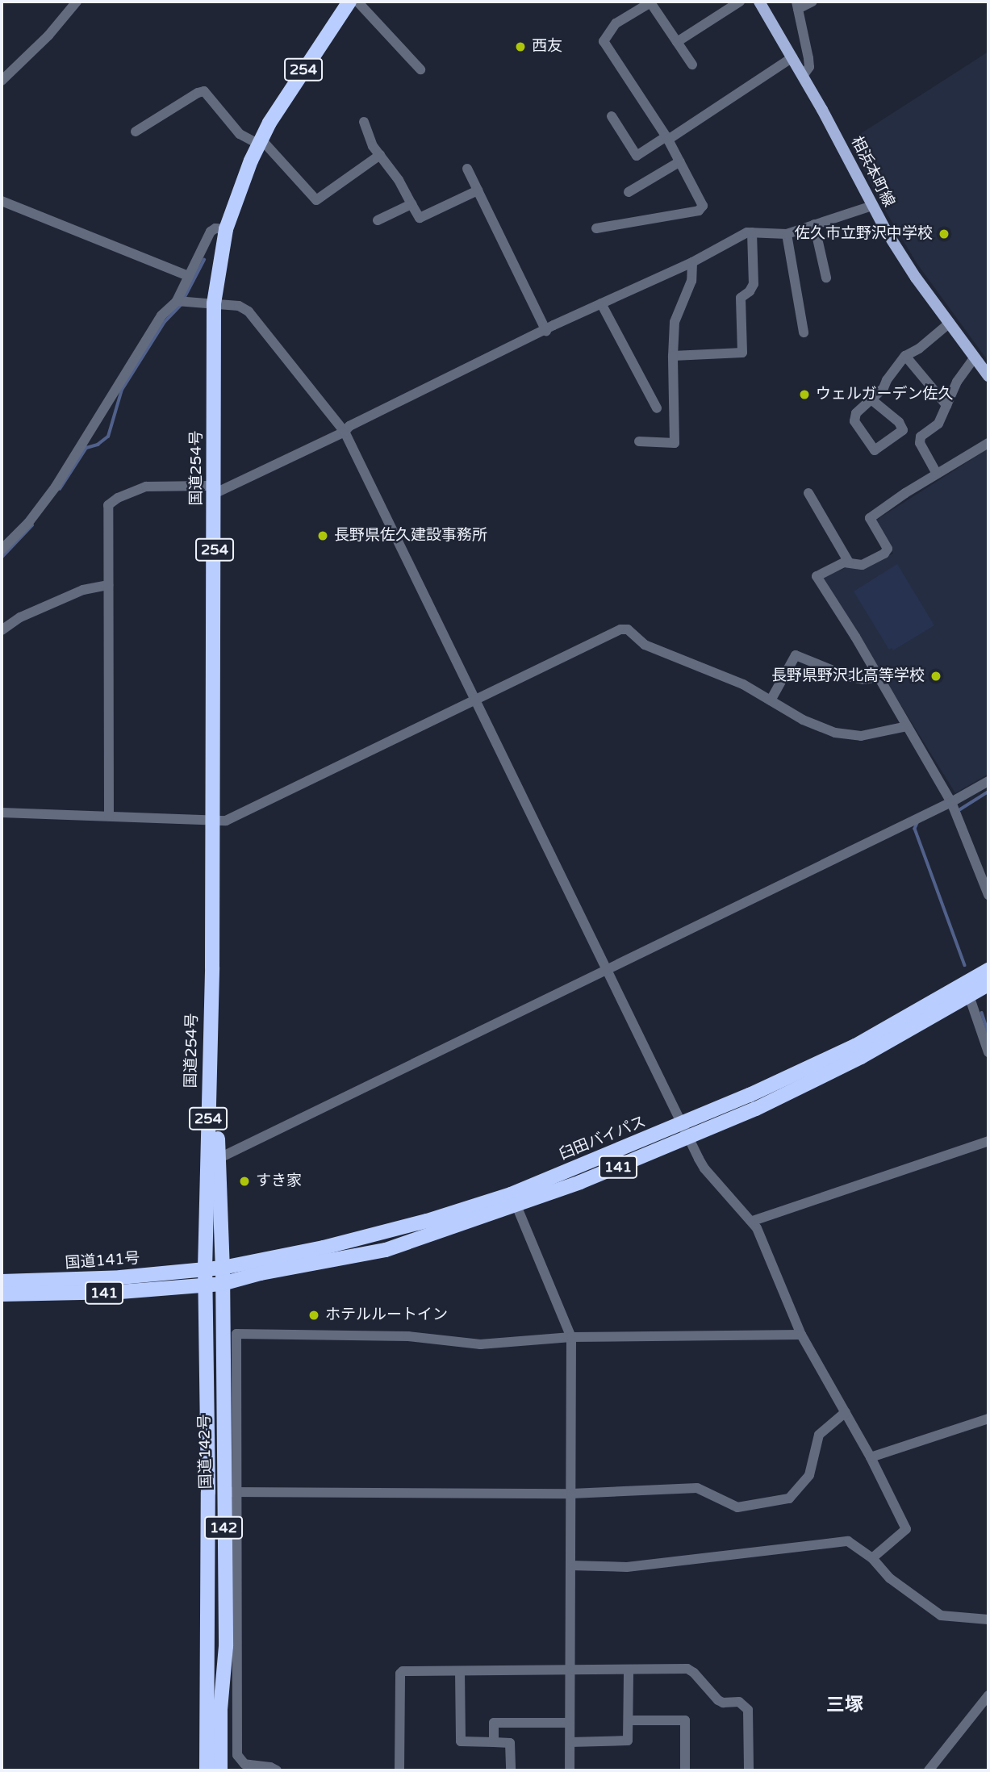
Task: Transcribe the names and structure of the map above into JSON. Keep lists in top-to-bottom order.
{
  "streets": {
    "highway": [
      "254",
      "国道254号",
      "臼田バイパス",
      "141",
      "国道141号",
      "国道142号",
      "142"
    ],
    "main road": ["相浜本町線"]
  },
  "crossings": [
    ["国道254号", "臼田バイパス"],
    ["国道254号", "国道141号"],
    ["国道254号", "国道142号"],
    ["臼田バイパス", "国道141号"],
    ["臼田バイパス", "国道142号"],
    ["国道141号", "国道142号"]
  ],
  "districts": ["三塚"],
  "places": [
    "西友",
    "佐久市立野沢中学校",
    "ウェルガーデン佐久",
    "長野県佐久建設事務所",
    "長野県野沢北高等学校",
    "すき家",
    "ホテルルートイン"
  ]
}
